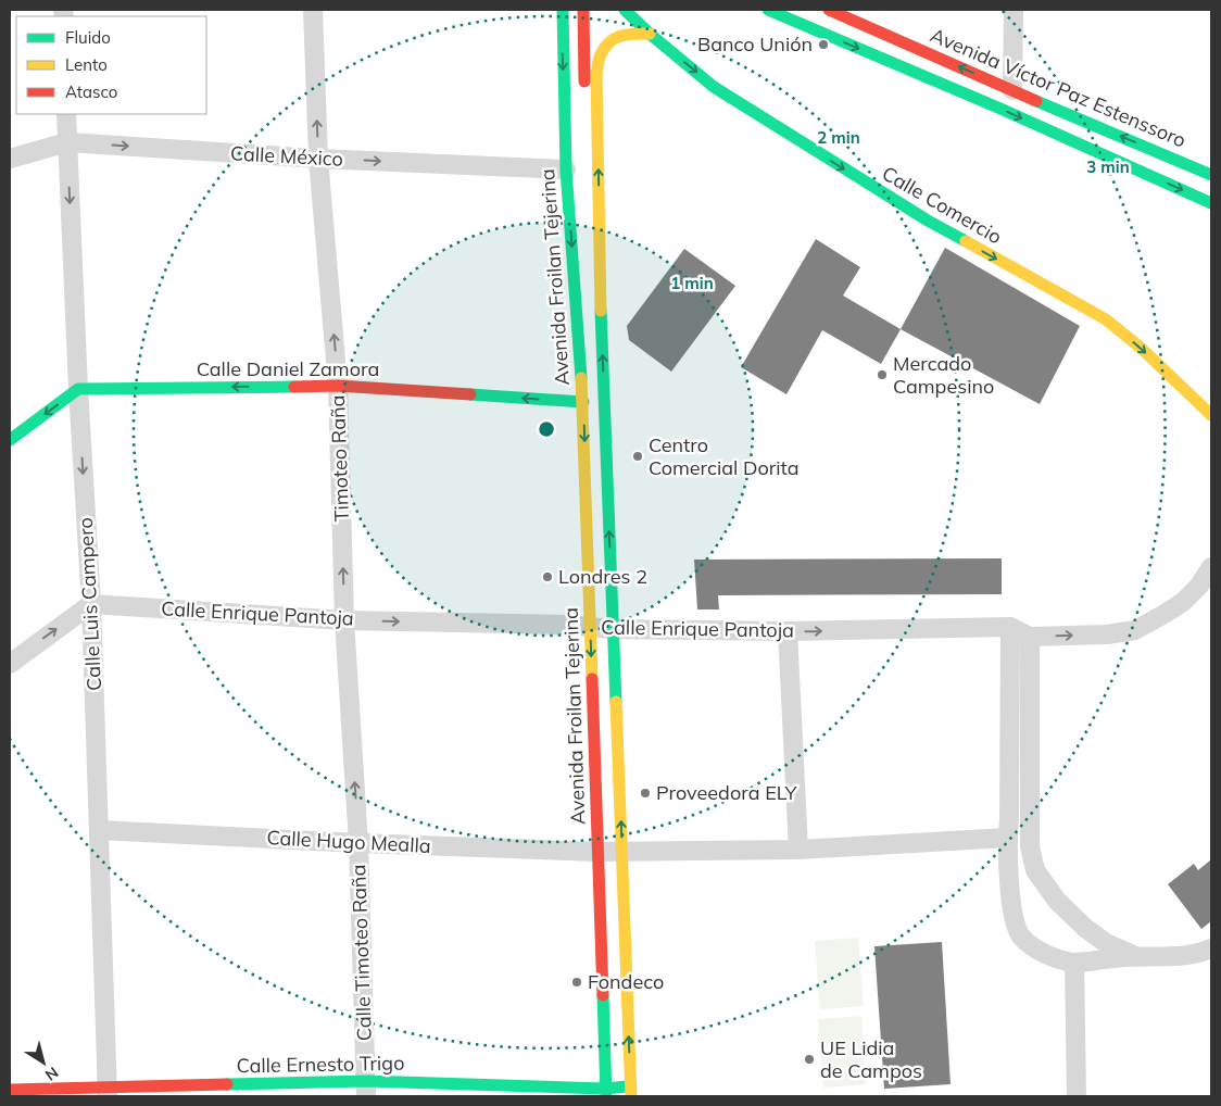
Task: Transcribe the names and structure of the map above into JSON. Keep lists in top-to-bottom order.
{
  "streets": {
    "main road": [
      "Avenida Víctor Paz Estenssoro",
      "Calle Comercio",
      "Avenida Froilan Tejerina",
      "Calle Daniel Zamora",
      "Calle Ernesto Trigo"
    ],
    "street": [
      "Calle México",
      "Timoteo Raña",
      "Calle Luis Campero",
      "Calle Enrique Pantoja",
      "Calle Hugo Mealla",
      "Calle Timoteo Raña"
    ]
  },
  "crossings": [
    ["Calle México", "Avenida Froilan Tejerina"],
    ["Calle México", "Timoteo Raña"],
    ["Calle México", "Calle Luis Campero"],
    ["Avenida Froilan Tejerina", "Calle Daniel Zamora"],
    ["Avenida Froilan Tejerina", "Calle Enrique Pantoja"],
    ["Avenida Froilan Tejerina", "Calle Hugo Mealla"],
    ["Avenida Froilan Tejerina", "Calle Ernesto Trigo"],
    ["Calle Daniel Zamora", "Timoteo Raña"],
    ["Calle Daniel Zamora", "Calle Luis Campero"],
    ["Timoteo Raña", "Calle Enrique Pantoja"],
    ["Timoteo Raña", "Calle Hugo Mealla"],
    ["Timoteo Raña", "Calle Timoteo Raña"],
    ["Calle Luis Campero", "Calle Enrique Pantoja"],
    ["Calle Luis Campero", "Calle Hugo Mealla"],
    ["Calle Luis Campero", "Calle Ernesto Trigo"],
    ["Calle Hugo Mealla", "Calle Timoteo Raña"],
    ["Calle Timoteo Raña", "Calle Ernesto Trigo"]
  ],
  "one_way": [
    "Calle México",
    "Calle Comercio",
    "Calle Daniel Zamora",
    "Timoteo Raña",
    "Calle Luis Campero",
    "Calle Enrique Pantoja"
  ],
  "places": [
    "Banco Unión",
    "Mercado Campesino",
    "Centro Comercial Dorita",
    "Londres 2",
    "Proveedora ELY",
    "Fondeco",
    "UE Lidia de Campos"
  ],
  "legend": ["Fluido", "Lento", "Atasco"],
  "north": "bottom right",
  "rings": ["2 min", "3 min", "1 min"]
}
